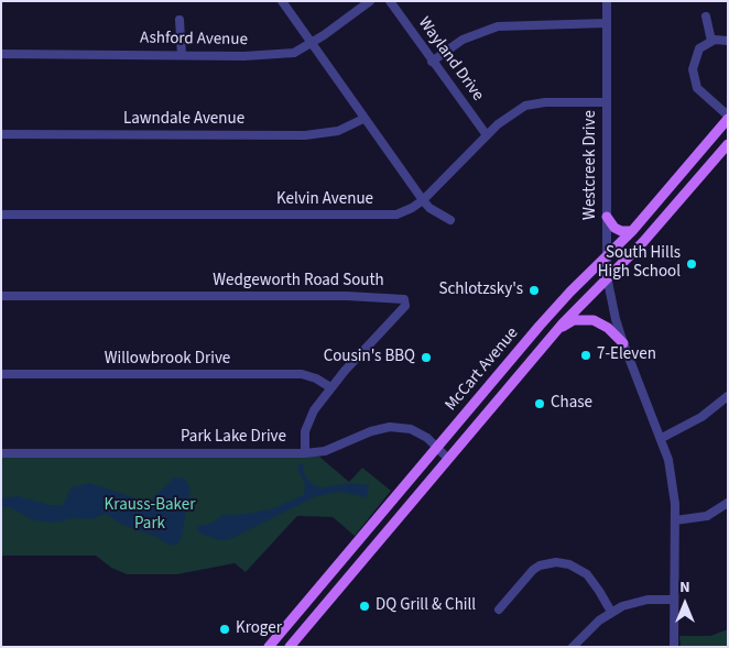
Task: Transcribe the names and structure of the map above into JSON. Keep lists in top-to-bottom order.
{
  "streets": {
    "main road": ["McCart Avenue"],
    "street": [
      "Ashford Avenue",
      "Wayland Drive",
      "Lawndale Avenue",
      "Westcreek Drive",
      "Kelvin Avenue",
      "Wedgeworth Road South",
      "Willowbrook Drive",
      "Park Lake Drive"
    ]
  },
  "crossings": [
    ["Wayland Drive", "Kelvin Avenue"],
    ["Westcreek Drive", "Kelvin Avenue"],
    ["Westcreek Drive", "McCart Avenue"],
    ["Wedgeworth Road South", "Willowbrook Drive"],
    ["Wedgeworth Road South", "Park Lake Drive"],
    ["McCart Avenue", "Park Lake Drive"]
  ],
  "parks": ["Krauss-Baker Park"],
  "places": [
    "South Hills High School",
    "Schlotzsky's",
    "7-Eleven",
    "Cousin's BBQ",
    "Chase",
    "DQ Grill & Chill",
    "Kroger"
  ],
  "north": "top"
}
